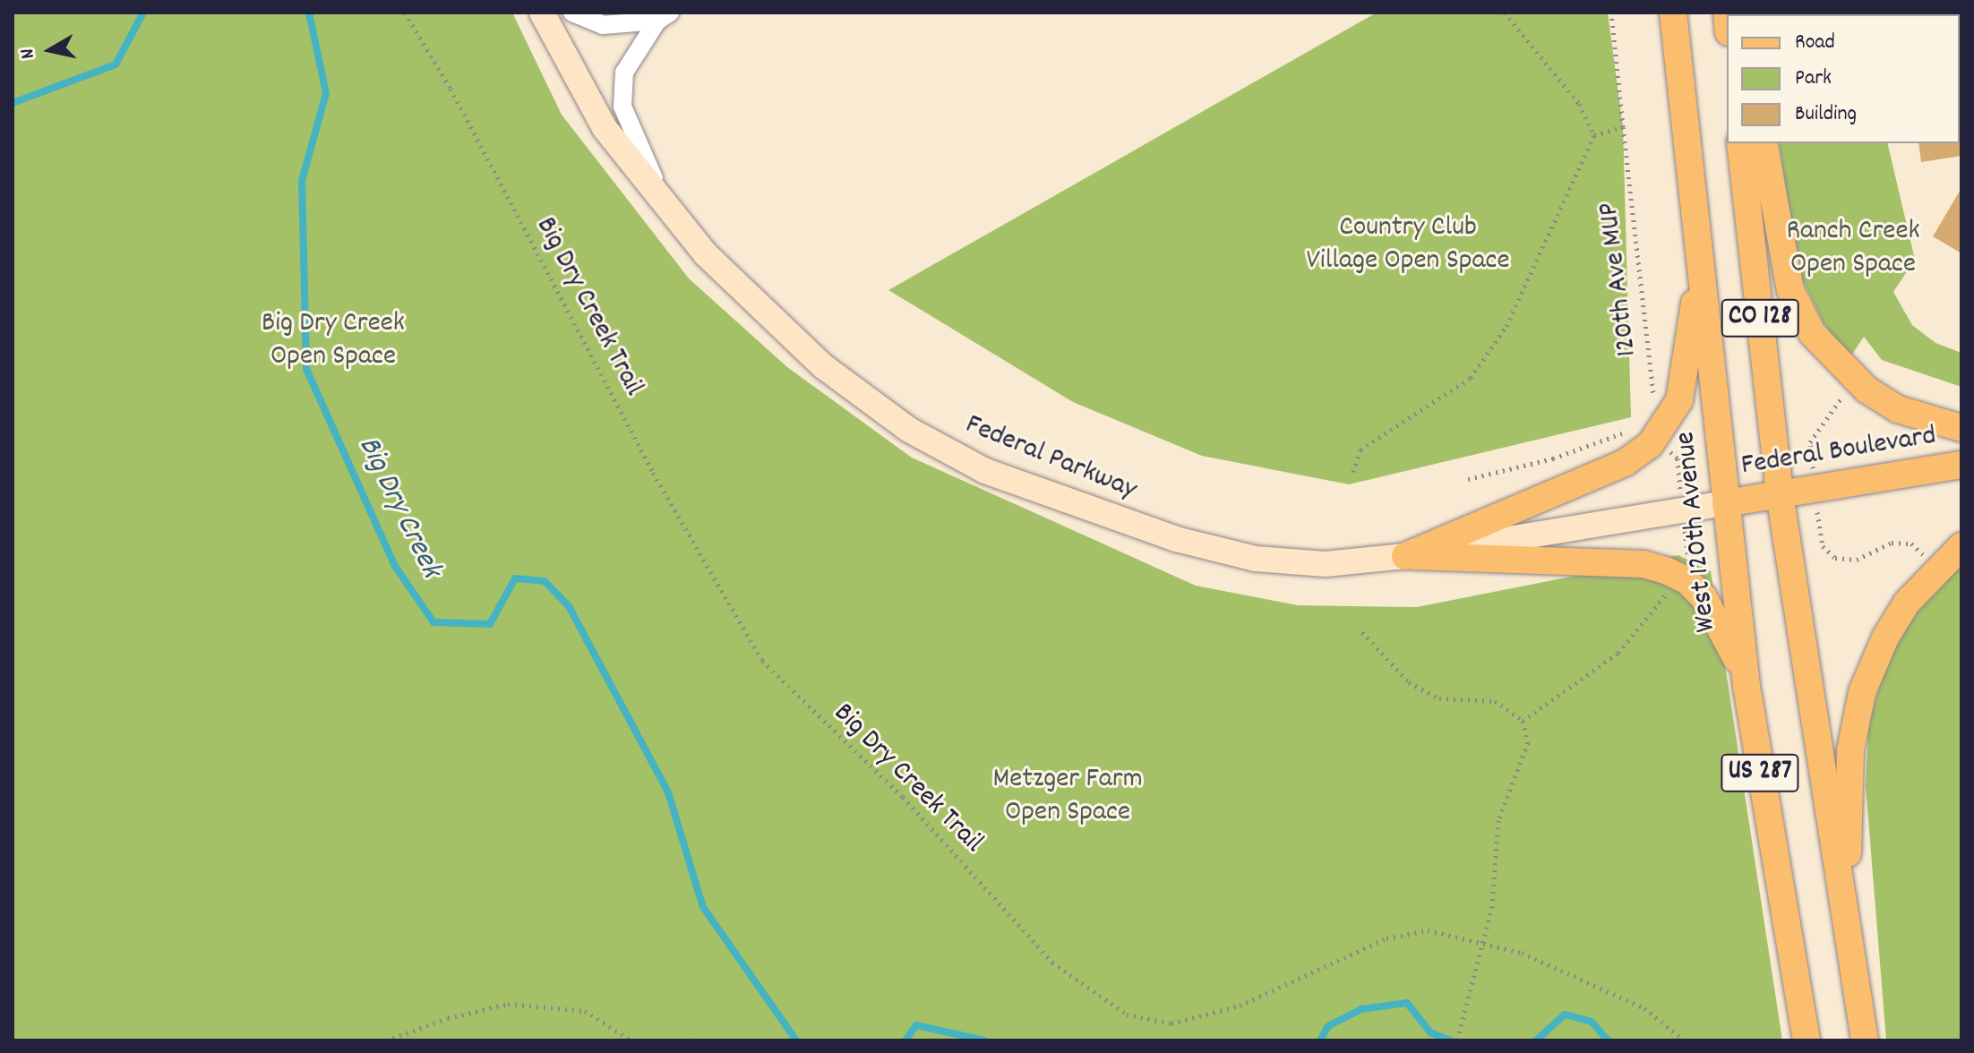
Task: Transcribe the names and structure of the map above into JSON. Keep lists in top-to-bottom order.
{
  "streets": {
    "main road": [
      "CO 128",
      "Federal Boulevard",
      "Federal Parkway",
      "West 120th Avenue",
      "US 287"
    ],
    "path": ["120th Ave MUP", "Big Dry Creek Trail"]
  },
  "crossings": [
    ["CO 128", "Federal Boulevard"],
    ["CO 128", "US 287"],
    ["Federal Boulevard", "Federal Parkway"],
    ["Federal Boulevard", "West 120th Avenue"],
    ["Federal Boulevard", "US 287"],
    ["Federal Parkway", "West 120th Avenue"]
  ],
  "water": ["Big Dry Creek"],
  "parks": [
    "Country Club Village Open Space",
    "Ranch Creek Open Space",
    "Big Dry Creek Open Space",
    "Metzger Farm Open Space"
  ],
  "legend": ["Road", "Park", "Building"],
  "north": "left"
}
